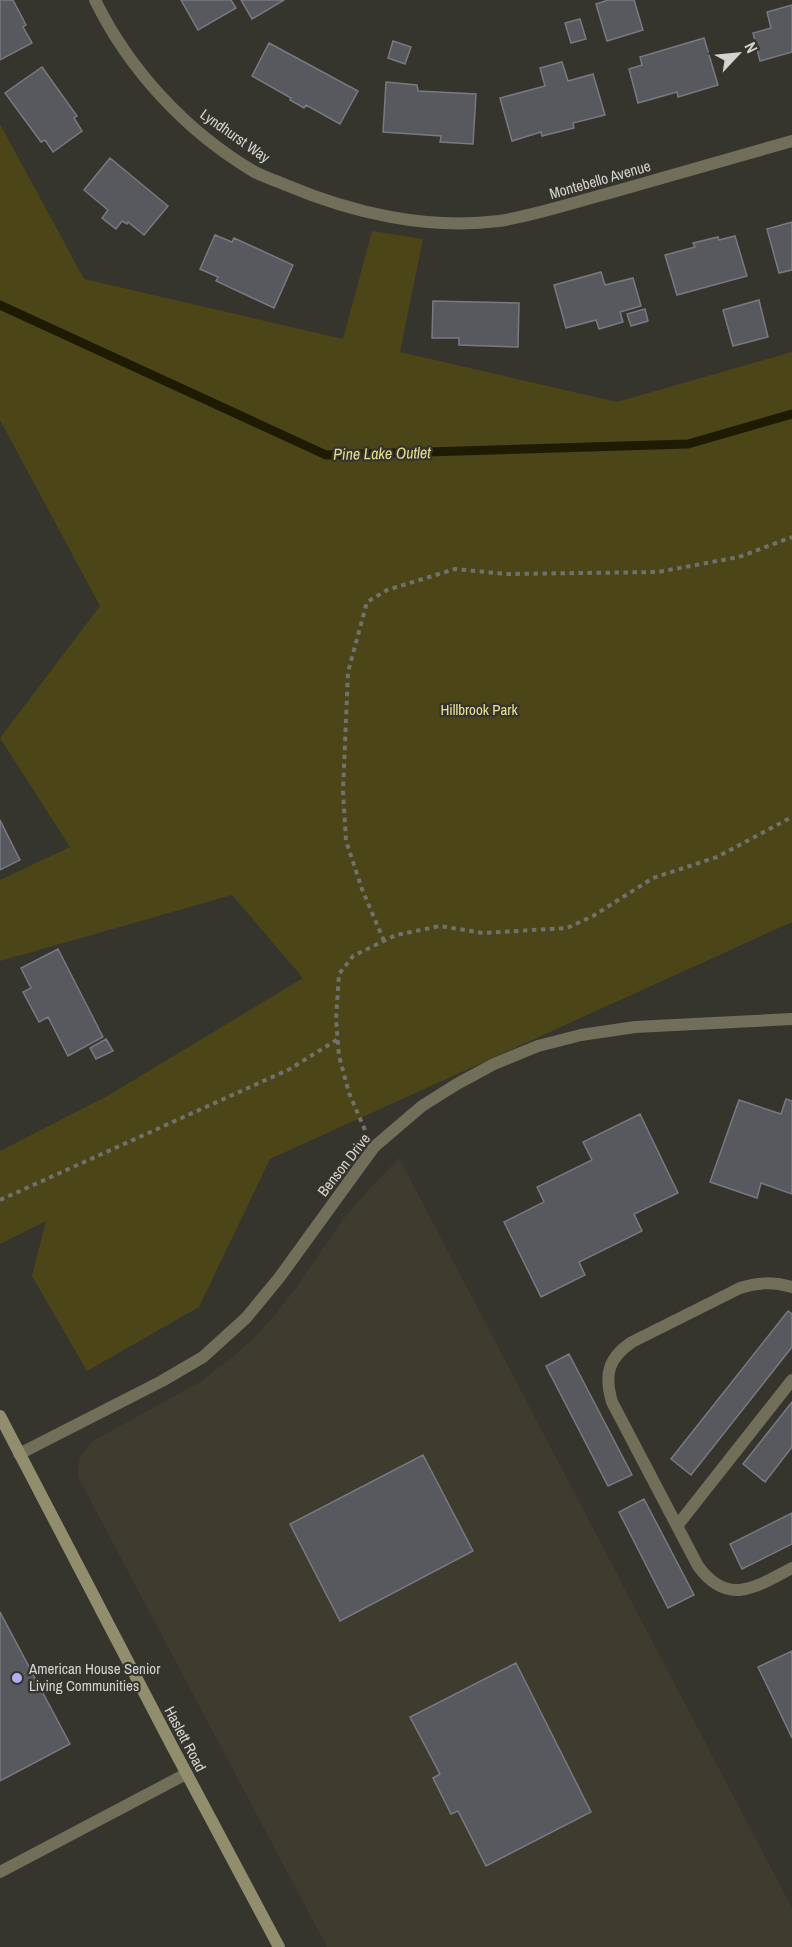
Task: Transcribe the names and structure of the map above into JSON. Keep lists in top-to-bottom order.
{
  "streets": {
    "main road": ["Haslett Road"],
    "street": ["Lyndhurst Way", "Montebello Avenue", "Benson Drive"]
  },
  "crossings": [
    ["Lyndhurst Way", "Montebello Avenue"],
    ["Benson Drive", "Haslett Road"]
  ],
  "water": ["Pine Lake Outlet"],
  "parks": ["Hillbrook Park"],
  "places": ["American House Senior Living Communities"],
  "north": "top right"
}
